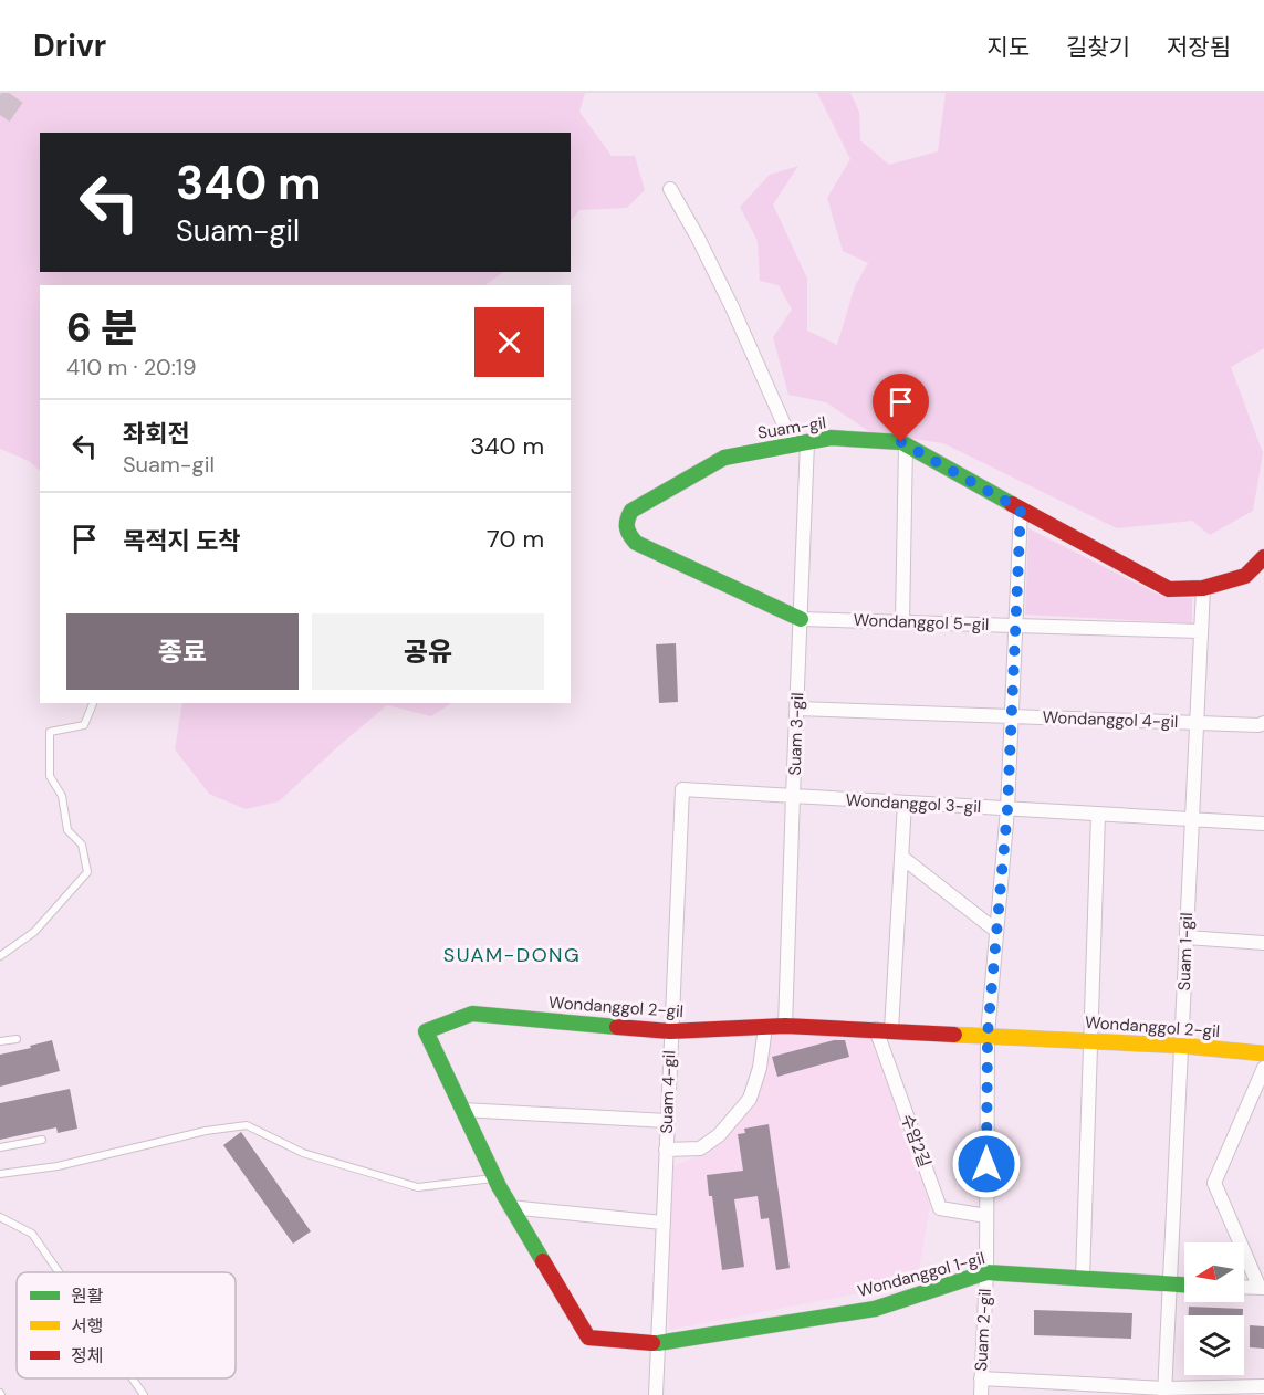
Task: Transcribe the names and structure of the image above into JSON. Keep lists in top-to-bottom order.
{
  "streets": {
    "street": [
      "Suam-gil",
      "Wondanggol 5-gil",
      "Wondanggol 4-gil",
      "Suam 3-gil",
      "Wondanggol 3-gil",
      "Suam 1-gil",
      "Wondanggol 2-gil",
      "Suam 4-gil",
      "수암2길",
      "Wondanggol 1-gil",
      "Suam 2-gil"
    ]
  },
  "crossings": [
    ["Suam-gil", "Wondanggol 5-gil"],
    ["Suam-gil", "Suam 3-gil"],
    ["Suam-gil", "Suam 1-gil"],
    ["Suam-gil", "Suam 2-gil"],
    ["Wondanggol 5-gil", "Suam 3-gil"],
    ["Wondanggol 5-gil", "Suam 1-gil"],
    ["Wondanggol 5-gil", "Suam 2-gil"],
    ["Wondanggol 4-gil", "Suam 3-gil"],
    ["Wondanggol 4-gil", "Suam 1-gil"],
    ["Wondanggol 4-gil", "Suam 2-gil"],
    ["Suam 3-gil", "Wondanggol 3-gil"],
    ["Suam 3-gil", "Wondanggol 2-gil"],
    ["Wondanggol 3-gil", "Suam 1-gil"],
    ["Wondanggol 3-gil", "Suam 4-gil"],
    ["Wondanggol 3-gil", "Suam 2-gil"],
    ["Suam 1-gil", "Wondanggol 2-gil"],
    ["Suam 1-gil", "Wondanggol 1-gil"],
    ["Wondanggol 2-gil", "Suam 4-gil"],
    ["Wondanggol 2-gil", "수암2길"],
    ["Wondanggol 2-gil", "Wondanggol 1-gil"],
    ["Wondanggol 2-gil", "Suam 2-gil"],
    ["Suam 4-gil", "Wondanggol 1-gil"],
    ["수암2길", "Suam 2-gil"],
    ["Wondanggol 1-gil", "Suam 2-gil"]
  ],
  "districts": ["SUAM-DONG"],
  "legend": ["원활", "서행", "정체"],
  "north": "left",
  "page": {
    "header": "Drivr",
    "nav": ["지도", "길찾기", "저장됨"],
    "turn": ["340 m", "Suam-gil"],
    "heading": ["6 분", "410 m · 20:19"],
    "list": [
      {
        "name": "좌회전",
        "note": "Suam-gil",
        "value": "340 m"
      },
      {
        "name": "목적지 도착",
        "value": "70 m"
      }
    ],
    "buttons": ["종료", "공유"]
  }
}
